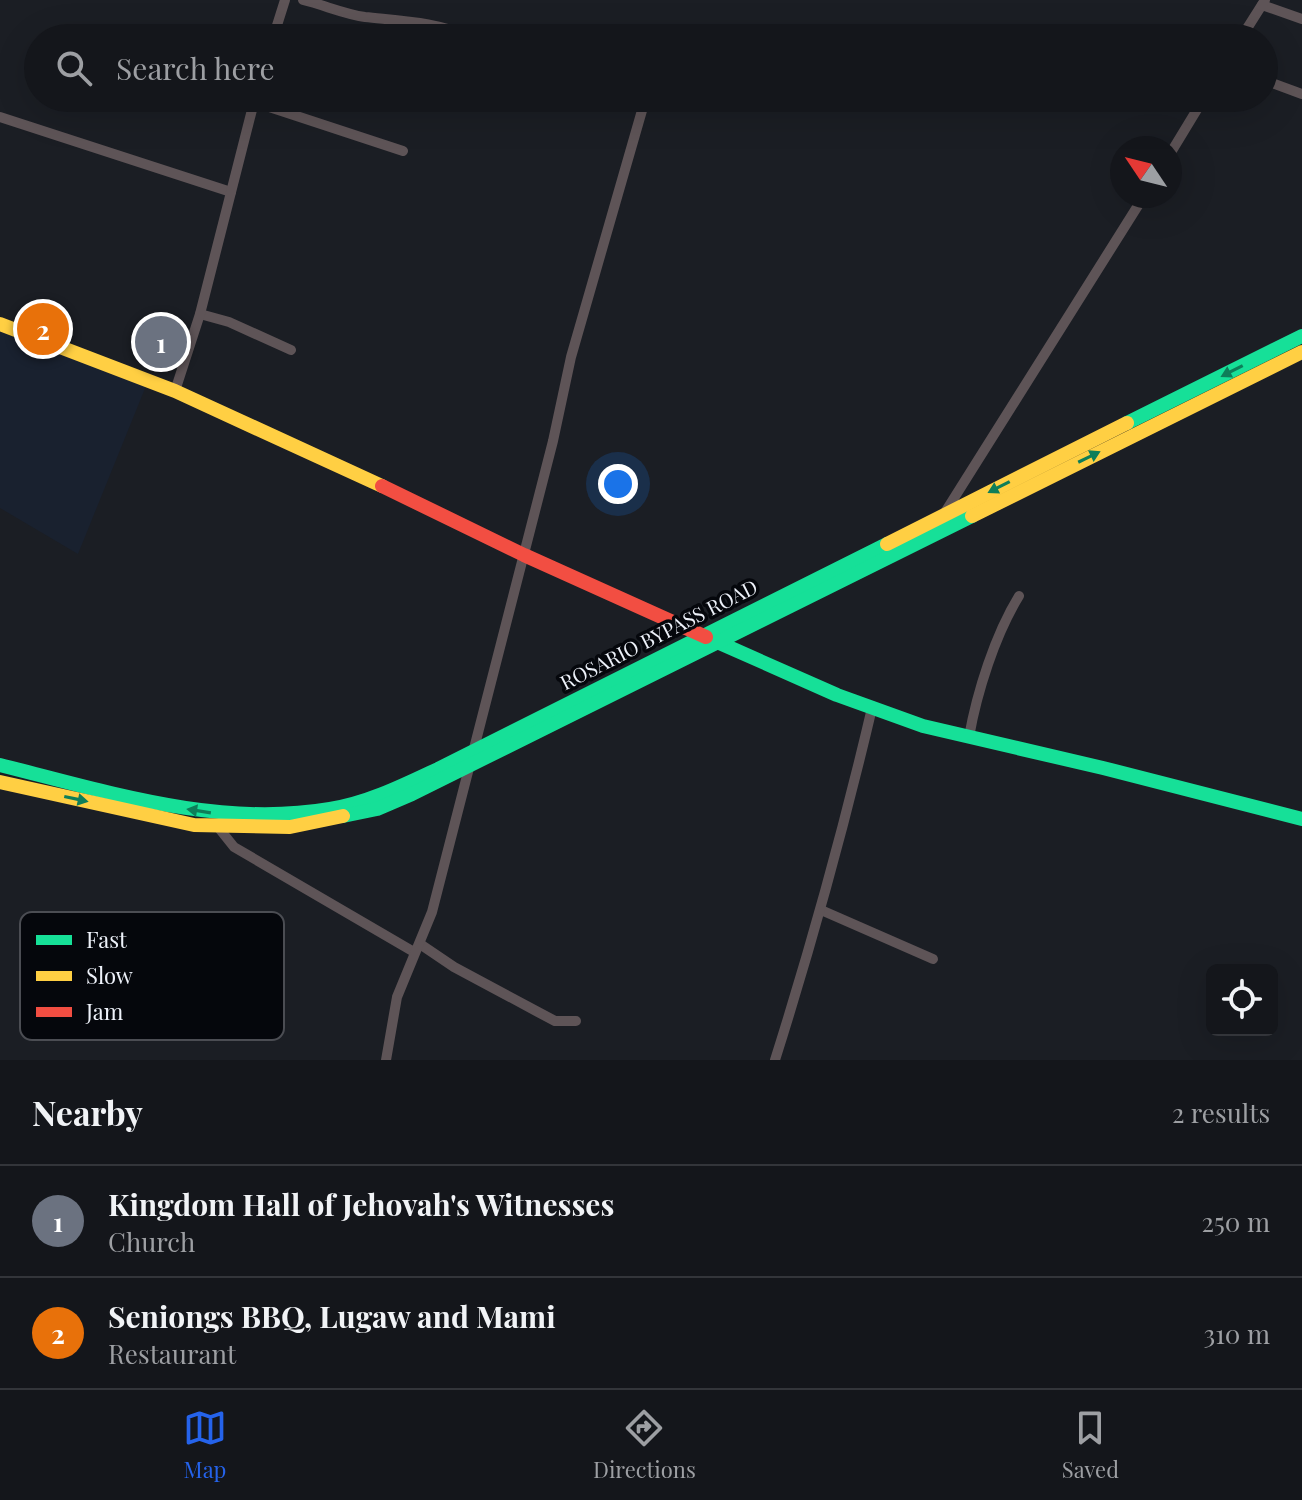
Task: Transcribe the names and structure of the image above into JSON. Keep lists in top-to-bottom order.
{
  "streets": {
    "main road": ["ROSARIO BYPASS ROAD"]
  },
  "legend": ["Fast", "Slow", "Jam"],
  "north": "top left",
  "page": {
    "search": "Search here",
    "pins": ["2", "1"],
    "heading": ["Nearby", "2 results"],
    "list": [
      {
        "mark": "1",
        "name": "Kingdom Hall of Jehovah's Witnesses",
        "note": "Church",
        "value": "250 m"
      },
      {
        "mark": "2",
        "name": "Seniongs BBQ, Lugaw and Mami",
        "note": "Restaurant",
        "value": "310 m"
      }
    ],
    "nav": ["Map", "Directions", "Saved"]
  }
}
